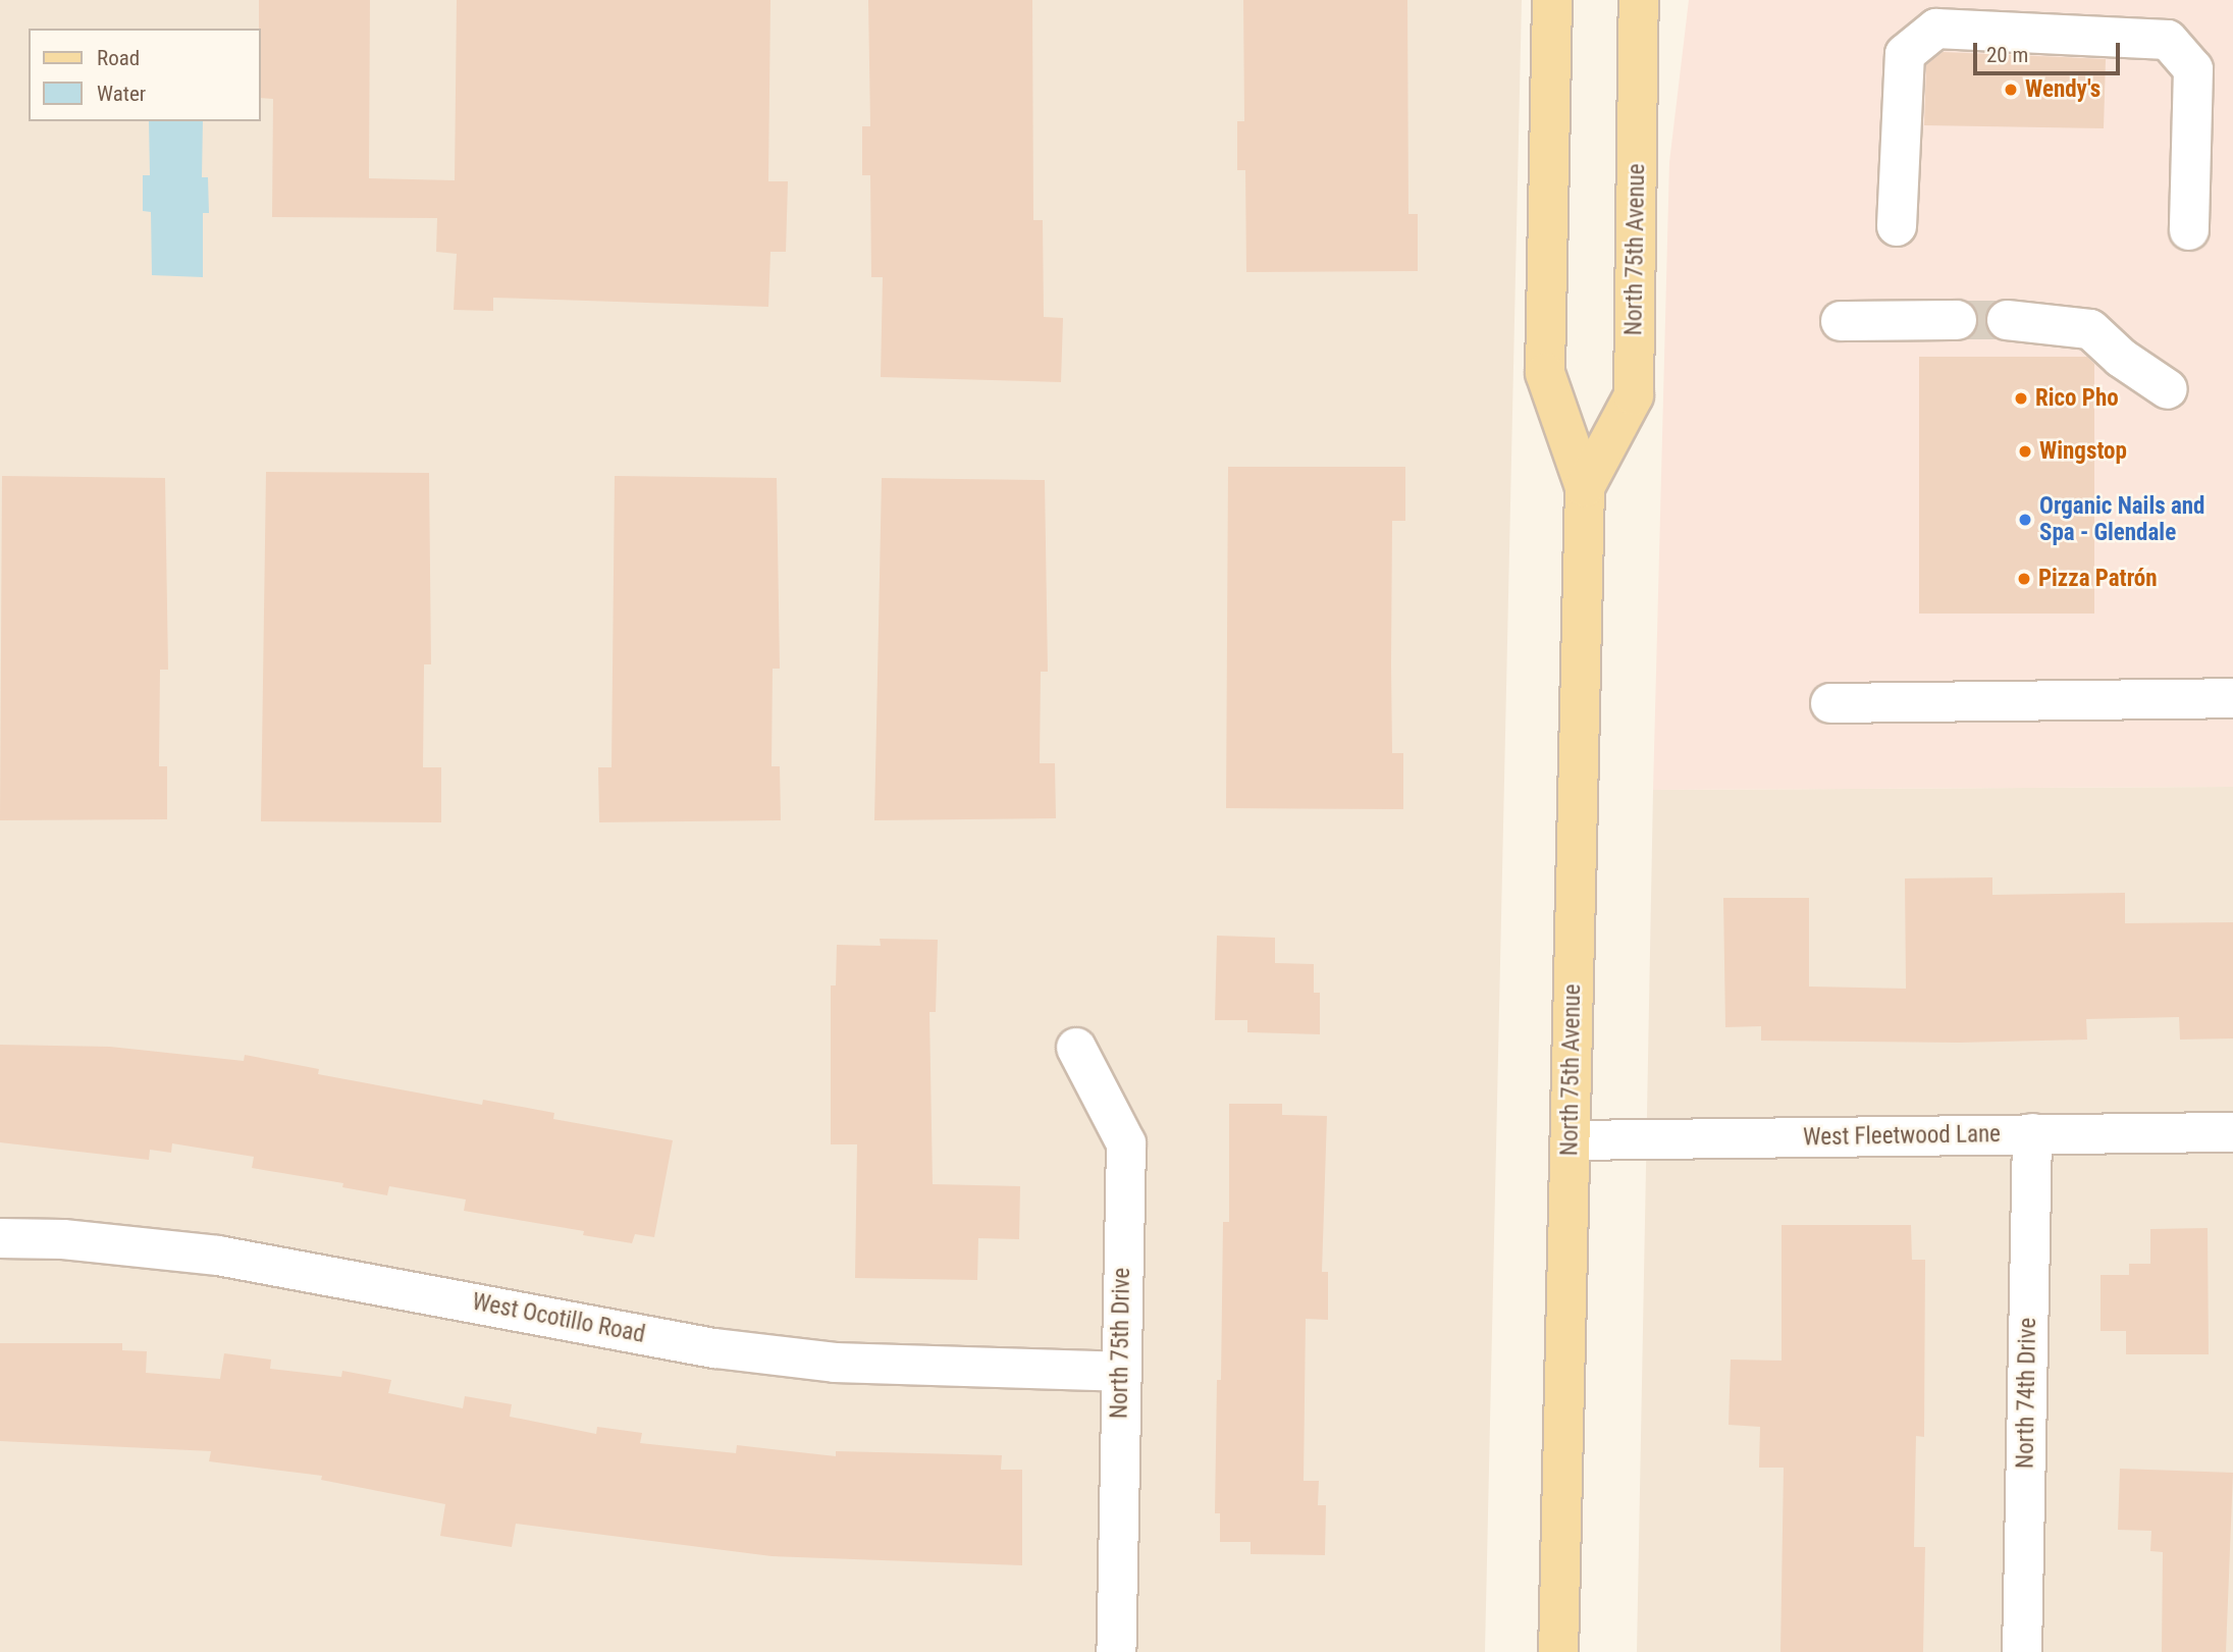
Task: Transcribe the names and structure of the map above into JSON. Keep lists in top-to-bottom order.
{
  "streets": {
    "main road": ["North 75th Avenue"],
    "street": [
      "West Fleetwood Lane",
      "West Ocotillo Road",
      "North 75th Drive",
      "North 74th Drive"
    ]
  },
  "crossings": [
    ["North 75th Avenue", "West Fleetwood Lane"],
    ["West Fleetwood Lane", "North 74th Drive"],
    ["West Ocotillo Road", "North 75th Drive"]
  ],
  "places": [
    "Wendy's",
    "Rico Pho",
    "Wingstop",
    "Organic Nails and Spa - Glendale",
    "Pizza Patrón"
  ],
  "legend": ["Road", "Water"],
  "scale_bar": "20 m"
}
